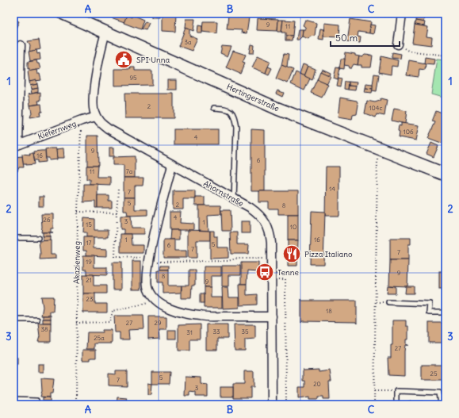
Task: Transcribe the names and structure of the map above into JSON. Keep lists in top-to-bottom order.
{
  "streets": {
    "street": ["Hertingerstraße", "Kiefernweg", "Ahornstraße"],
    "path": ["Akazienweg"]
  },
  "crossings": [
    ["Kiefernweg", "Ahornstraße"],
    ["Kiefernweg", "Akazienweg"]
  ],
  "places": {
    "public building": ["SPI Unna"],
    "restaurant": ["Pizza Italiano"],
    "bus stop": ["Tenne"]
  },
  "house_numbers": [
    "9",
    "11",
    "3a",
    "95",
    "2",
    "104c",
    "106",
    "4",
    "9",
    "16",
    "6",
    "11",
    "7a",
    "14",
    "7",
    "5",
    "2",
    "8",
    "4",
    "26",
    "3",
    "1",
    "15",
    "10",
    "1",
    "16",
    "17",
    "5",
    "6",
    "7",
    "7",
    "19",
    "9",
    "8",
    "21",
    "9",
    "23",
    "18",
    "27",
    "29",
    "38",
    "33",
    "35",
    "31",
    "25a",
    "27",
    "25",
    "5",
    "7",
    "20",
    "3"
  ],
  "scale_bar": "50 m",
  "grid": {
    "columns": ["A", "B", "C"],
    "rows": ["1", "2", "3"]
  }
}
